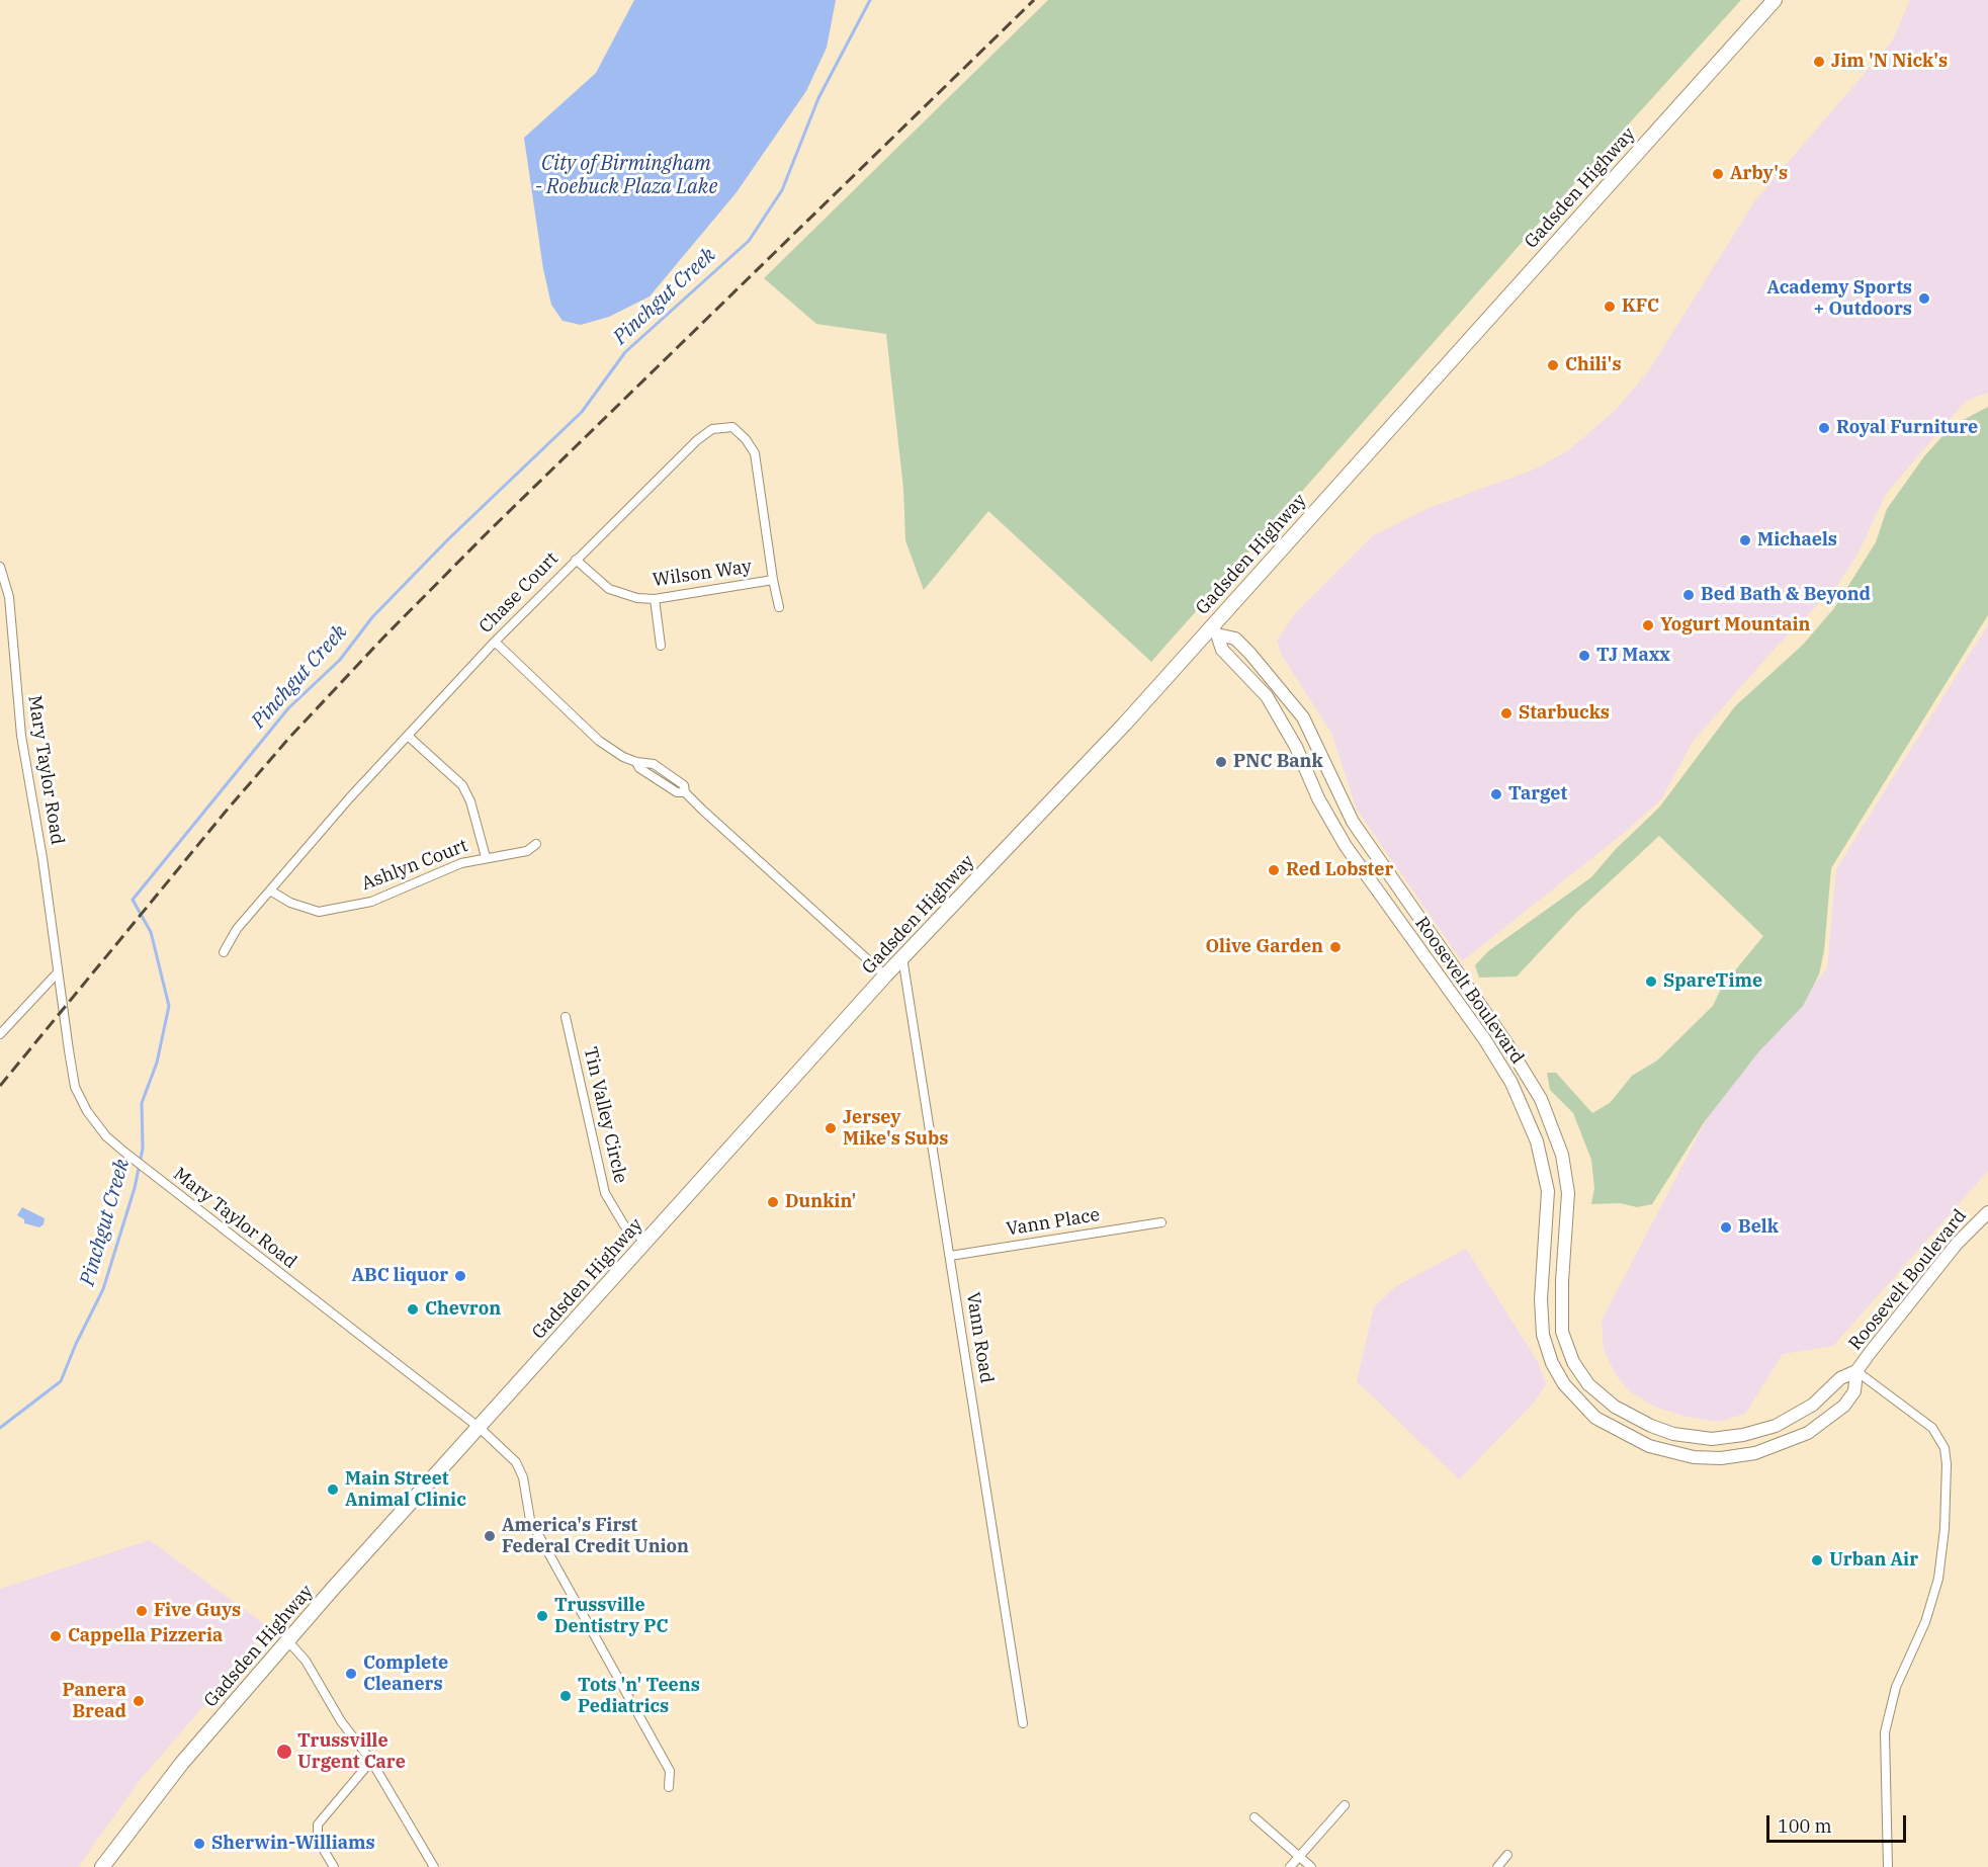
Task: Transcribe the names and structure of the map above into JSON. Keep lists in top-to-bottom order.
{
  "streets": {
    "main road": ["Gadsden Highway"],
    "street": [
      "Wilson Way",
      "Chase Court",
      "Mary Taylor Road",
      "Ashlyn Court",
      "Roosevelt Boulevard",
      "Tin Valley Circle",
      "Vann Place",
      "Vann Road"
    ]
  },
  "crossings": [
    ["Gadsden Highway", "Mary Taylor Road"],
    ["Gadsden Highway", "Roosevelt Boulevard"],
    ["Gadsden Highway", "Tin Valley Circle"],
    ["Gadsden Highway", "Vann Road"],
    ["Wilson Way", "Chase Court"],
    ["Chase Court", "Ashlyn Court"],
    ["Vann Place", "Vann Road"]
  ],
  "water": ["City of Birmingham - Roebuck Plaza Lake", "Pinchgut Creek"],
  "places": [
    "Jim 'N Nick's",
    "Arby's",
    "Academy Sports + Outdoors",
    "KFC",
    "Chili's",
    "Royal Furniture",
    "Michaels",
    "Bed Bath & Beyond",
    "Yogurt Mountain",
    "TJ Maxx",
    "Starbucks",
    "PNC Bank",
    "Target",
    "Red Lobster",
    "Olive Garden",
    "SpareTime",
    "Jersey Mike's Subs",
    "Dunkin'",
    "Belk",
    "ABC liquor",
    "Chevron",
    "Main Street Animal Clinic",
    "America's First Federal Credit Union",
    "Urban Air",
    "Five Guys",
    "Trussville Dentistry PC",
    "Cappella Pizzeria",
    "Complete Cleaners",
    "Tots 'n' Teens Pediatrics",
    "Panera Bread",
    "Trussville Urgent Care",
    "Sherwin-Williams"
  ],
  "scale_bar": "100 m"
}
